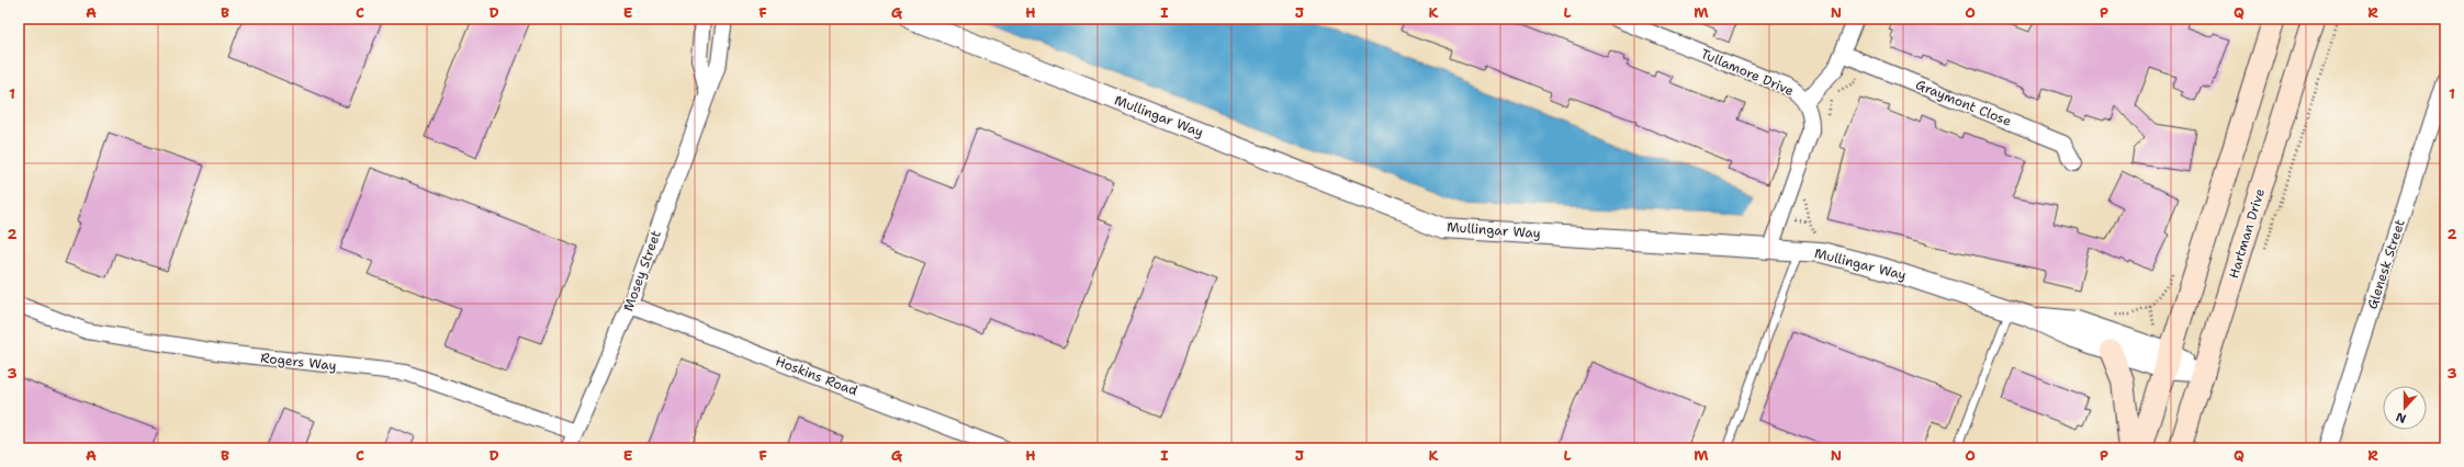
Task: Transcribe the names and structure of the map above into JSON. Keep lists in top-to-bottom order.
{
  "streets": {
    "main road": ["Hartman Drive"],
    "street": [
      "Tullamore Drive",
      "Graymont Close",
      "Mullingar Way",
      "Glenesk Street",
      "Mosey Street",
      "Rogers Way",
      "Hoskins Road"
    ]
  },
  "crossings": [
    ["Tullamore Drive", "Mullingar Way"],
    ["Mullingar Way", "Hartman Drive"],
    ["Mosey Street", "Rogers Way"],
    ["Mosey Street", "Hoskins Road"]
  ],
  "north": "bottom",
  "grid": {
    "columns": [
      "A",
      "B",
      "C",
      "D",
      "E",
      "F",
      "G",
      "H",
      "I",
      "J",
      "K",
      "L",
      "M",
      "N",
      "O",
      "P",
      "Q",
      "R"
    ],
    "rows": ["1", "2", "3"]
  }
}
